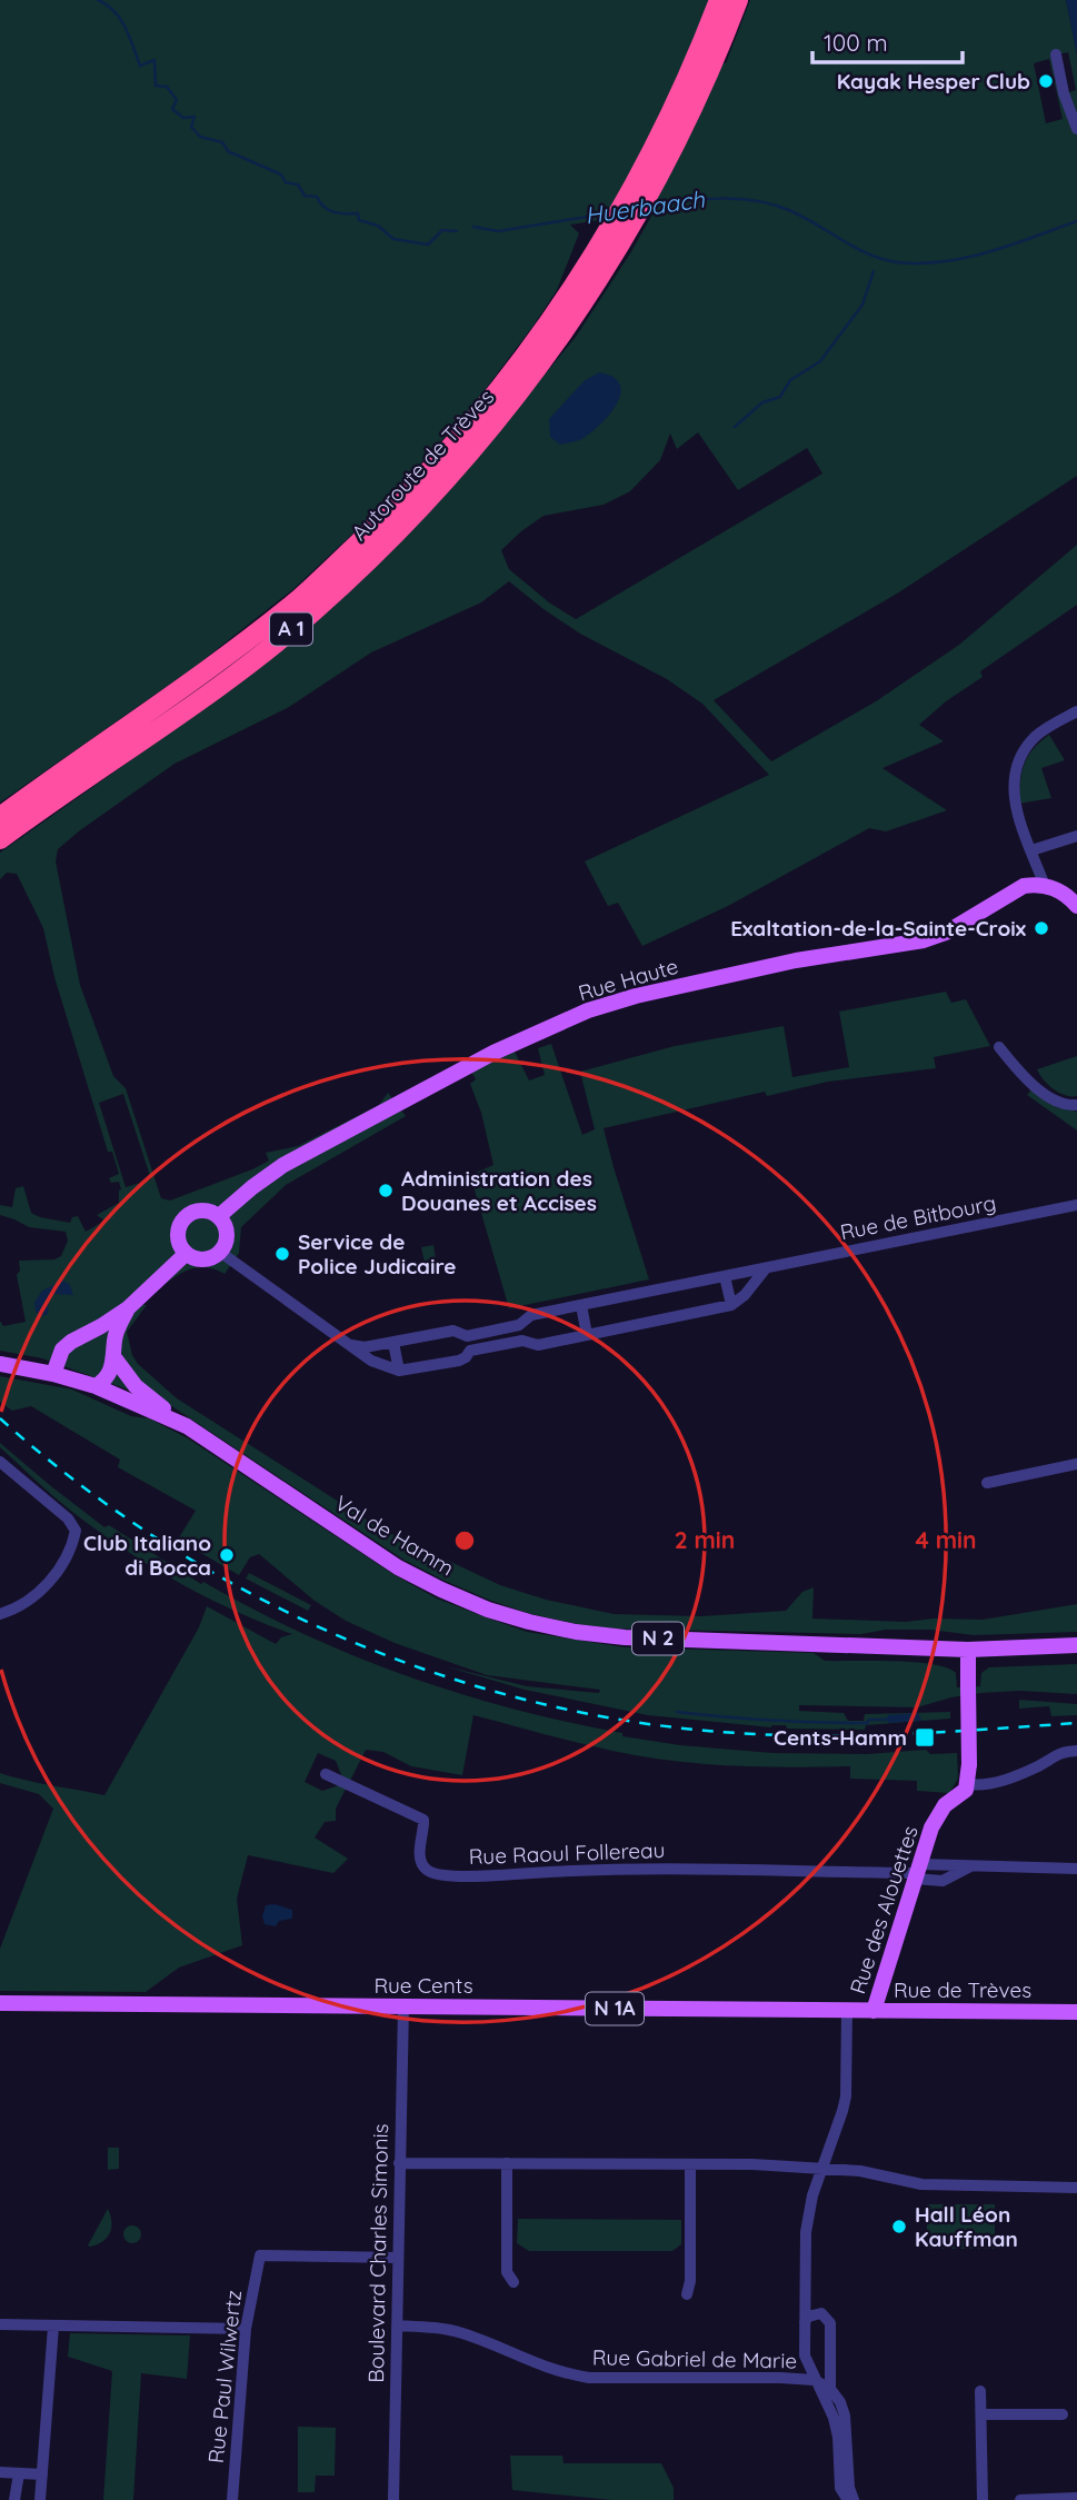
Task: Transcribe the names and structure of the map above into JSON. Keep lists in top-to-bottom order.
{
  "streets": {
    "highway": ["Autoroute de Trèves", "A 1"],
    "main road": [
      "Rue Haute",
      "Val de Hamm",
      "N 2",
      "Rue des Alouettes",
      "Rue Cents",
      "Rue de Trèves",
      "N 1A"
    ],
    "street": [
      "Rue de Bitbourg",
      "Rue Raoul Follereau",
      "Boulevard Charles Simonis",
      "Rue Gabriel de Marie",
      "Rue Paul Wilwertz"
    ]
  },
  "crossings": [
    ["Rue Raoul Follereau", "Rue des Alouettes"],
    ["Rue des Alouettes", "Rue de Trèves"],
    ["Rue Cents", "Rue de Trèves"],
    ["Rue Cents", "Boulevard Charles Simonis"],
    ["Boulevard Charles Simonis", "Rue Gabriel de Marie"],
    ["Boulevard Charles Simonis", "Rue Paul Wilwertz"]
  ],
  "water": ["Huerbaach"],
  "places": {
    "other": [
      "Kayak Hesper Club",
      "Exaltation-de-la-Sainte-Croix",
      "Administration des Douanes et Accises",
      "Service de Police Judicaire",
      "Club Italiano di Bocca",
      "Hall Léon Kauffman"
    ],
    "transit": ["Cents-Hamm"]
  },
  "scale_bar": "100 m",
  "rings": ["2 min", "4 min"]
}
